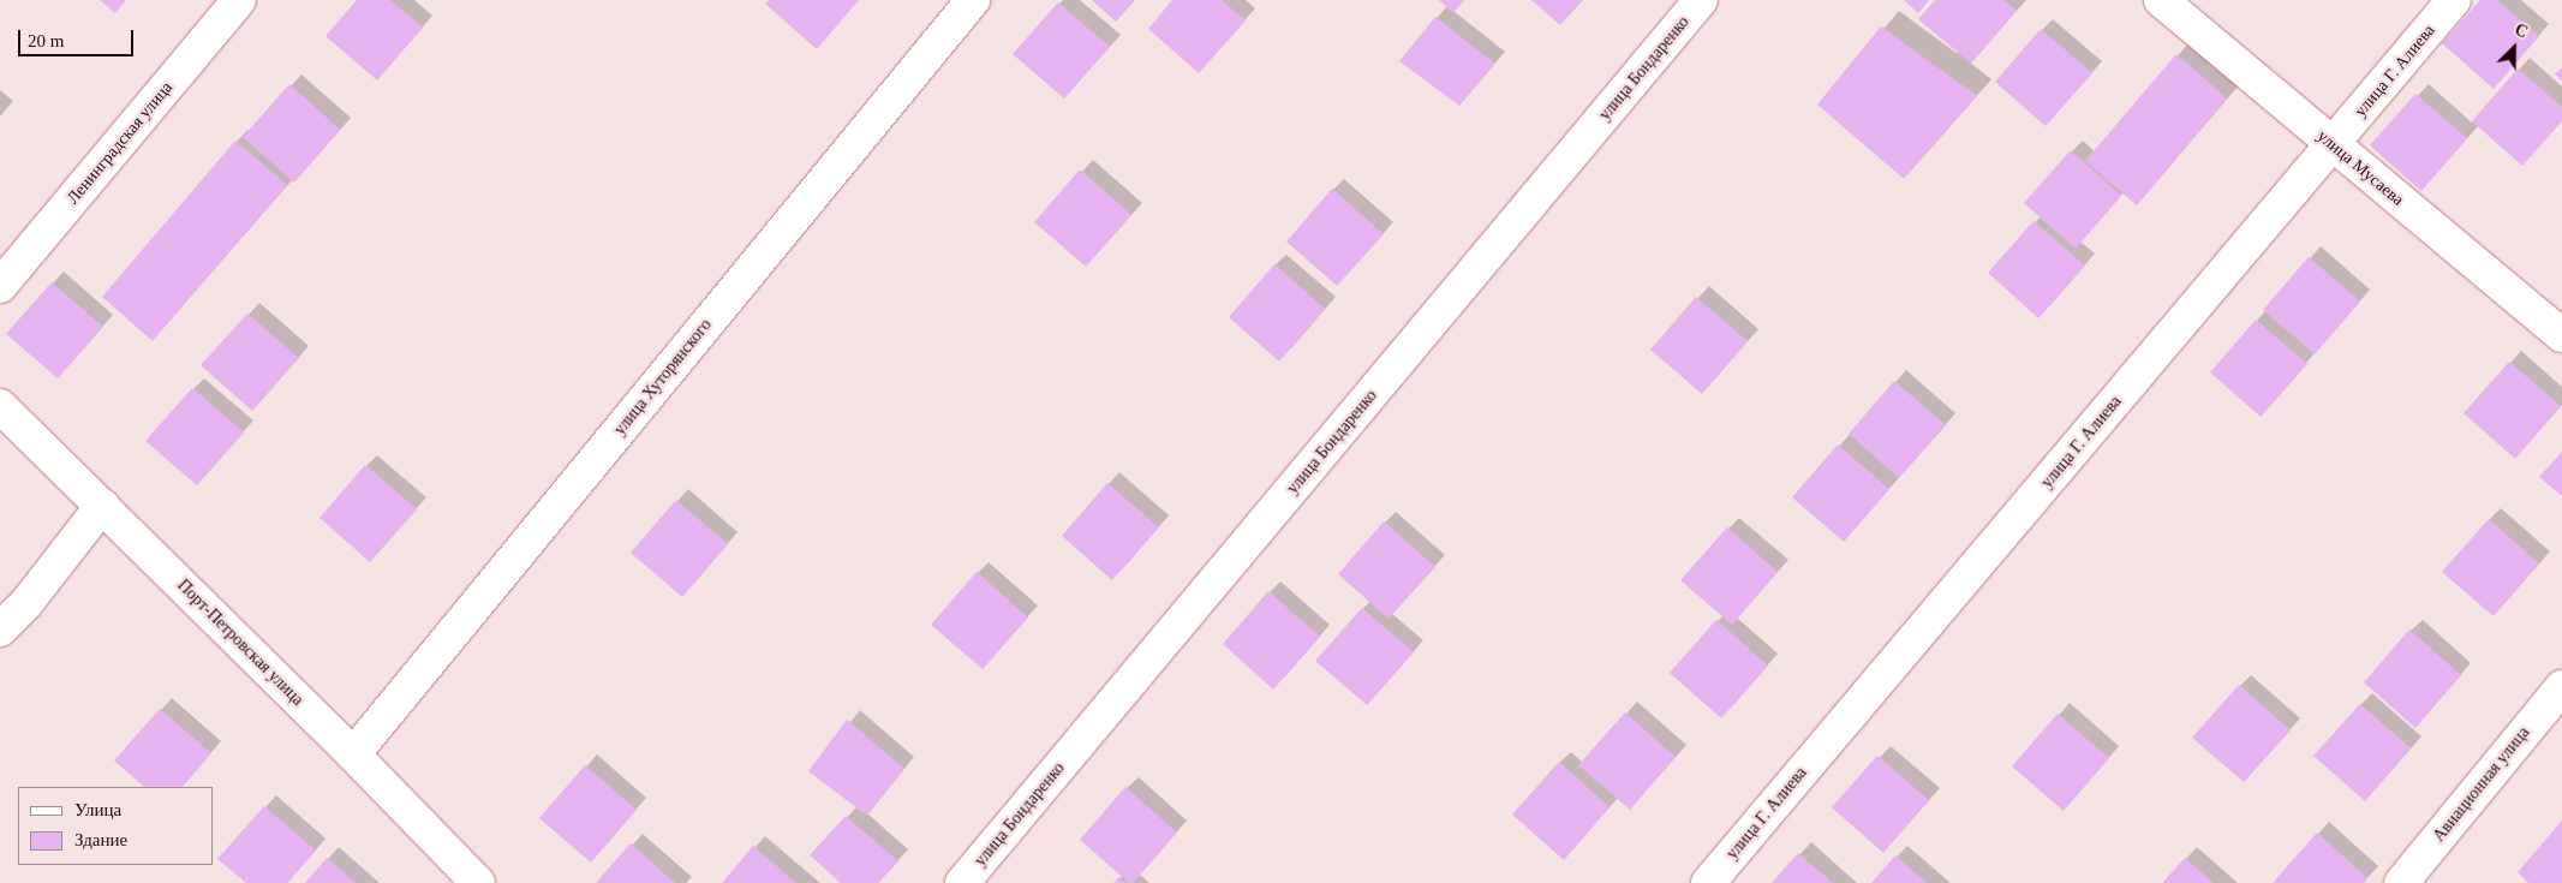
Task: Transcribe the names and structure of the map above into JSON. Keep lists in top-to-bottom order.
{
  "streets": {
    "street": [
      "улица Бондаренко",
      "улица Г. Алиева",
      "Ленинградская улица",
      "улица Мусаева",
      "улица Хуторянского",
      "Порт-Петровская улица",
      "Авиационная улица"
    ]
  },
  "crossings": [
    ["улица Г. Алиева", "улица Мусаева"],
    ["улица Хуторянского", "Порт-Петровская улица"]
  ],
  "legend": ["Улица", "Здание"],
  "scale_bar": "20 m",
  "north": "top right"
}
